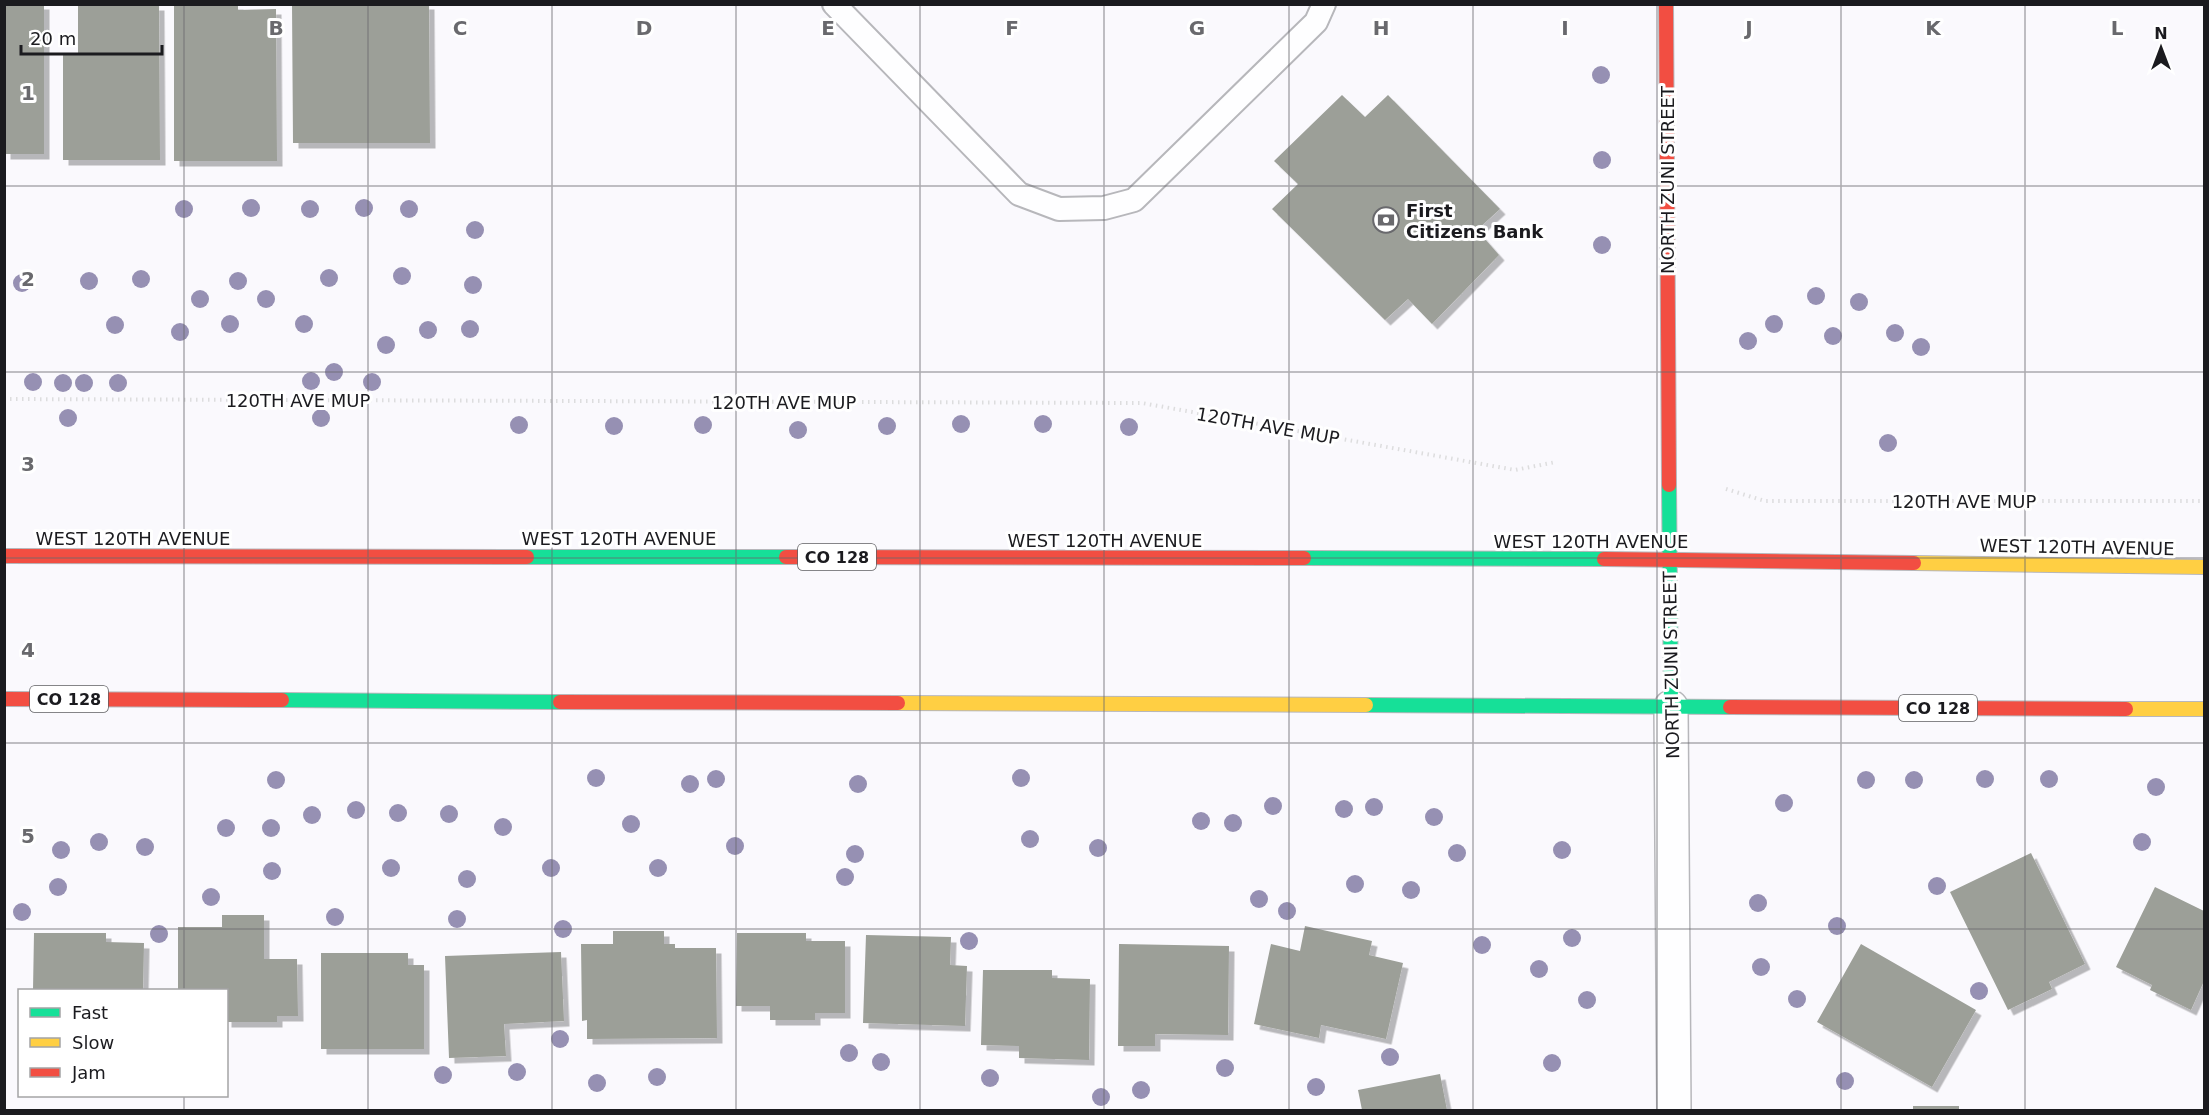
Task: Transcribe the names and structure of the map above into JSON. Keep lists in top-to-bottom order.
{
  "streets": {
    "main road": ["NORTH ZUNI STREET", "WEST 120TH AVENUE", "CO 128"],
    "path": ["120TH AVE MUP"]
  },
  "crossings": [
    ["NORTH ZUNI STREET", "WEST 120TH AVENUE"],
    ["NORTH ZUNI STREET", "CO 128"]
  ],
  "places": {
    "bank": ["First Citizens Bank"]
  },
  "legend": ["Fast", "Slow", "Jam"],
  "scale_bar": "20 m",
  "north": "top",
  "grid": {
    "columns": [
      "B",
      "C",
      "D",
      "E",
      "F",
      "G",
      "H",
      "I",
      "J",
      "K",
      "L"
    ],
    "rows": [
      "1",
      "2",
      "3",
      "4",
      "5"
    ]
  }
}
